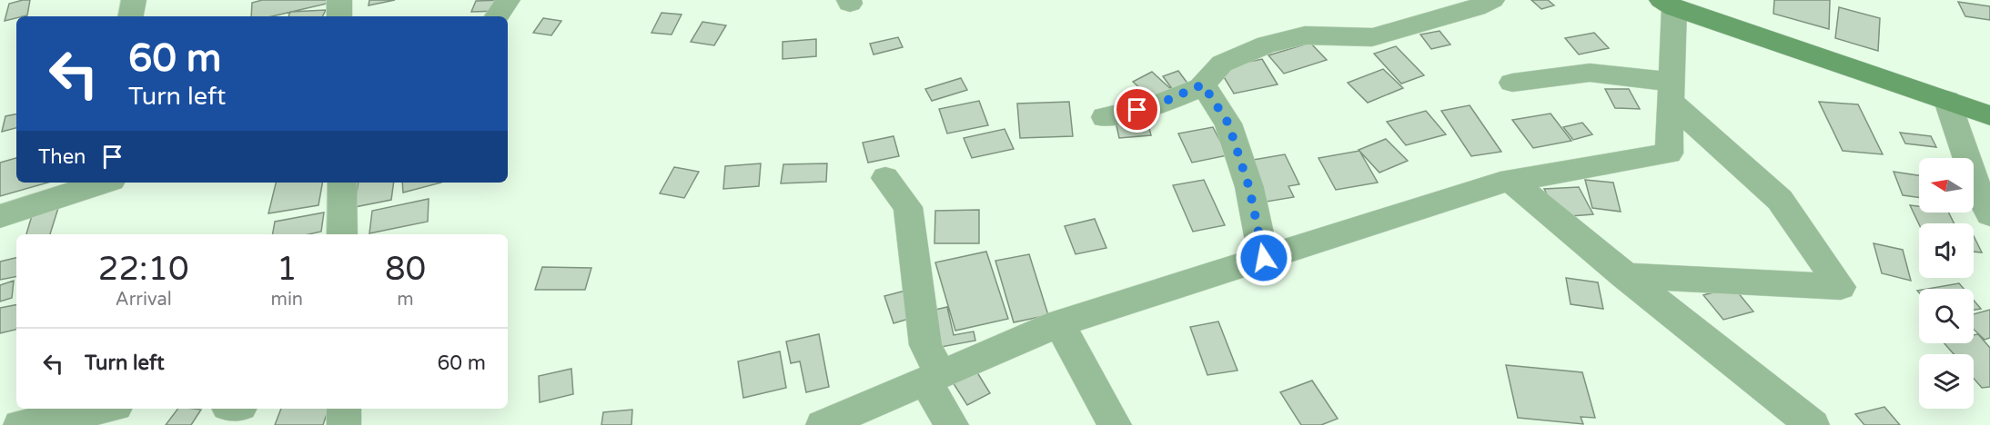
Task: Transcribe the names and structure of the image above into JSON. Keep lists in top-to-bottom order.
{
  "north": "left",
  "page": {
    "turn": ["60 m", "Turn left"],
    "then": "Then",
    "eta": [
      "22:10",
      "Arrival",
      "1",
      "min",
      "80",
      "m"
    ],
    "list": [
      {
        "name": "Turn left",
        "value": "60 m"
      }
    ]
  }
}
